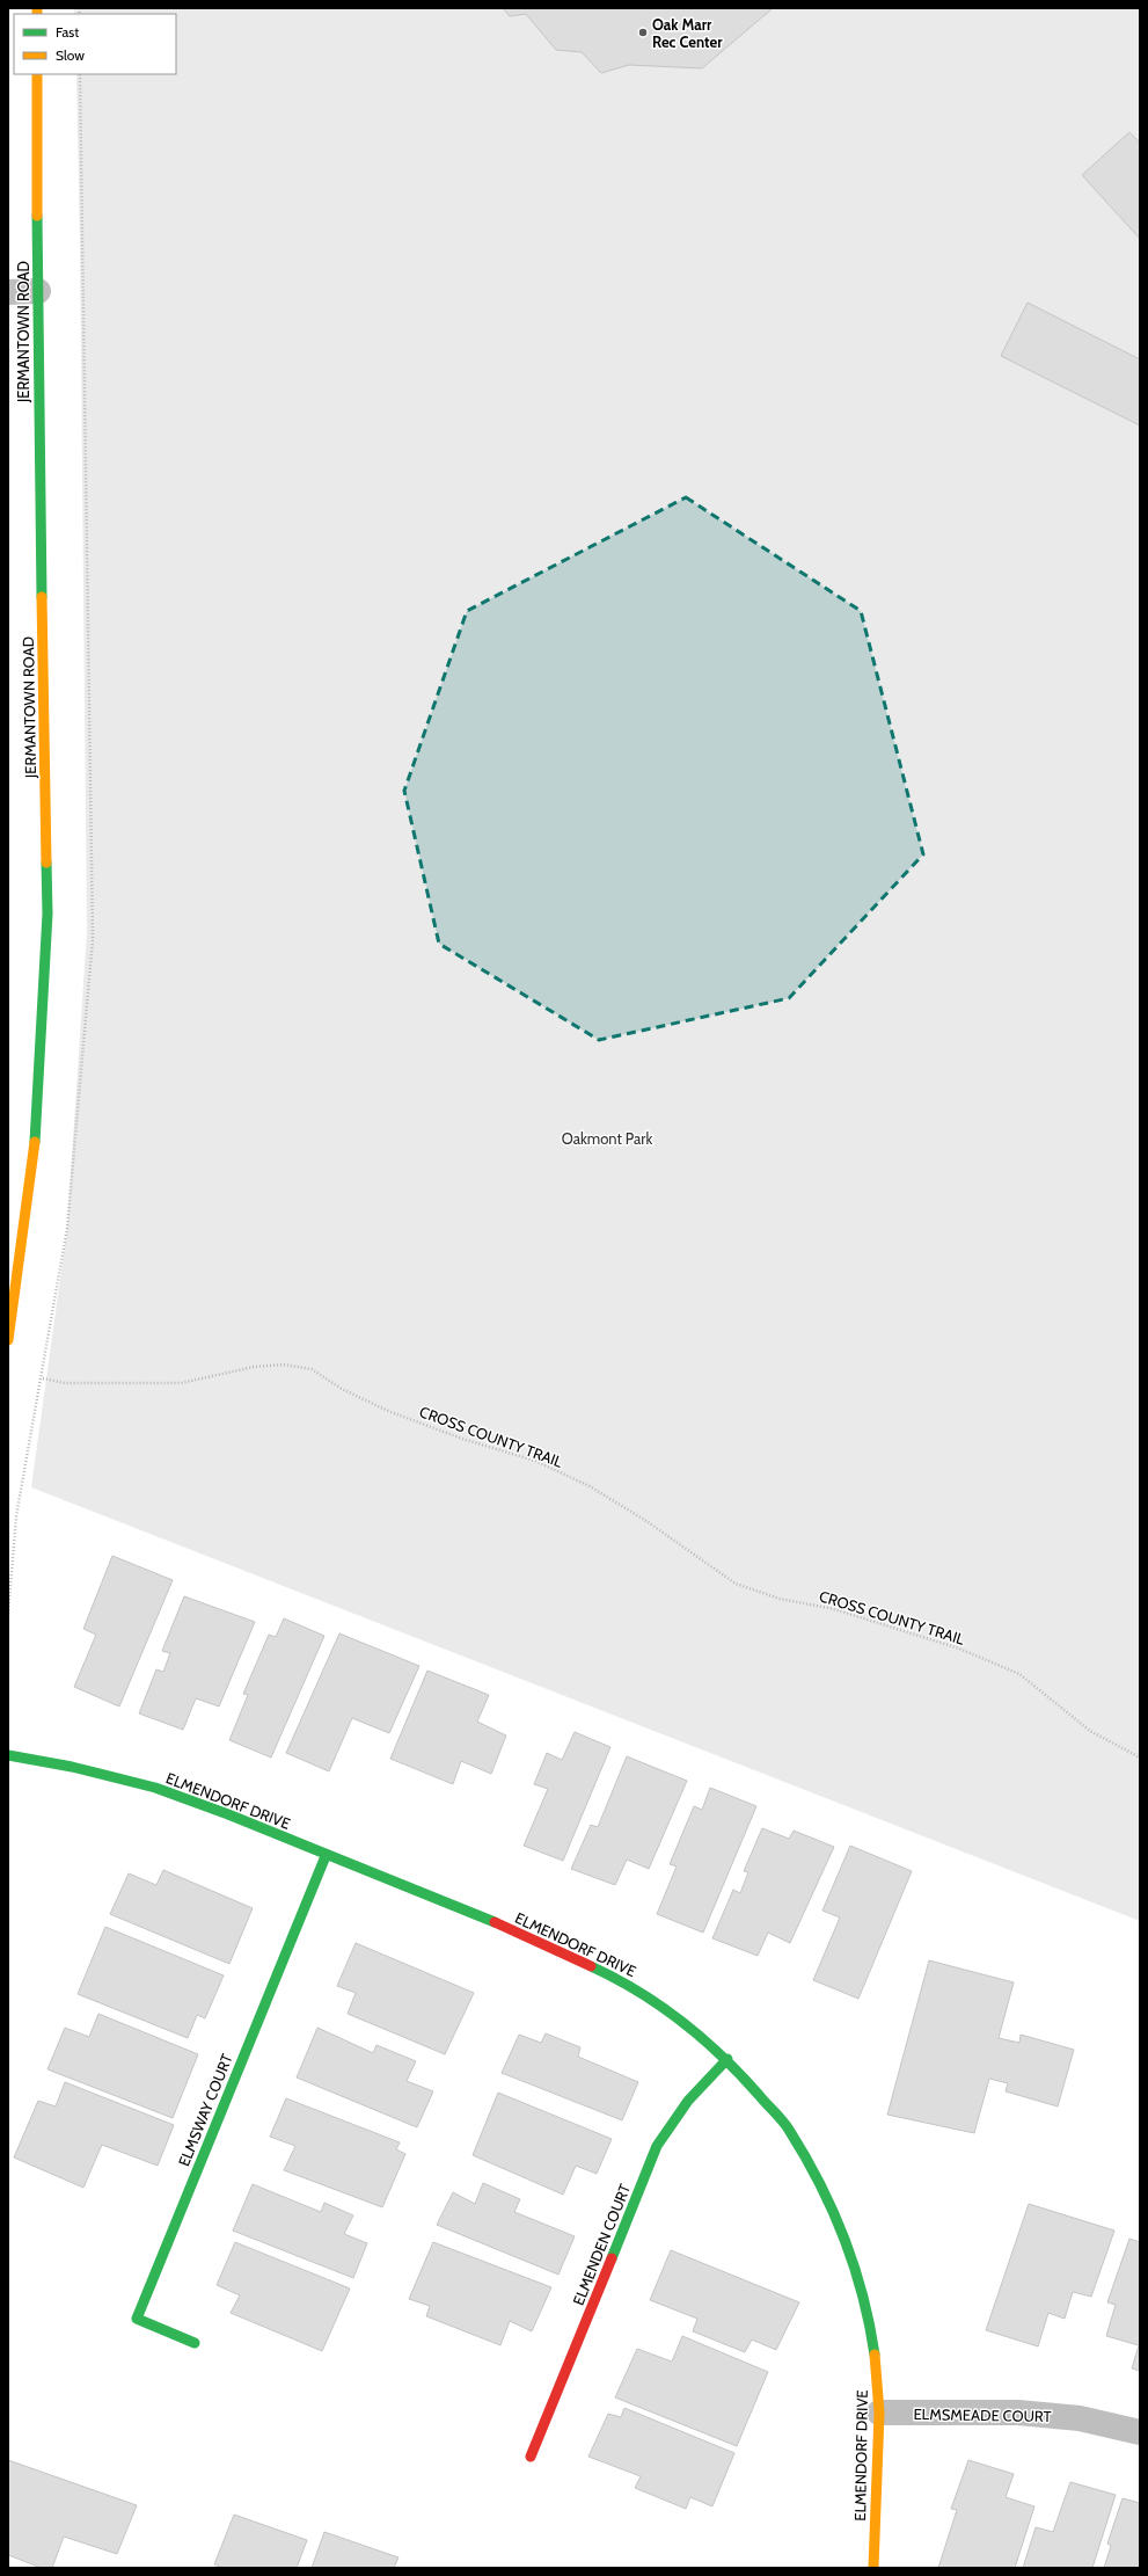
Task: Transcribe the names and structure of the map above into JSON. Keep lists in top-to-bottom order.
{
  "streets": {
    "street": [
      "JERMANTOWN ROAD",
      "ELMENDORF DRIVE",
      "ELMSWAY COURT",
      "ELMENDEN COURT",
      "ELMSMEADE COURT"
    ],
    "path": ["CROSS COUNTY TRAIL"]
  },
  "crossings": [
    ["ELMENDORF DRIVE", "ELMSWAY COURT"],
    ["ELMENDORF DRIVE", "ELMENDEN COURT"],
    ["ELMENDORF DRIVE", "ELMSMEADE COURT"]
  ],
  "parks": ["Oakmont Park"],
  "places": ["Oak Marr Rec Center"],
  "legend": ["Fast", "Slow"]
}
